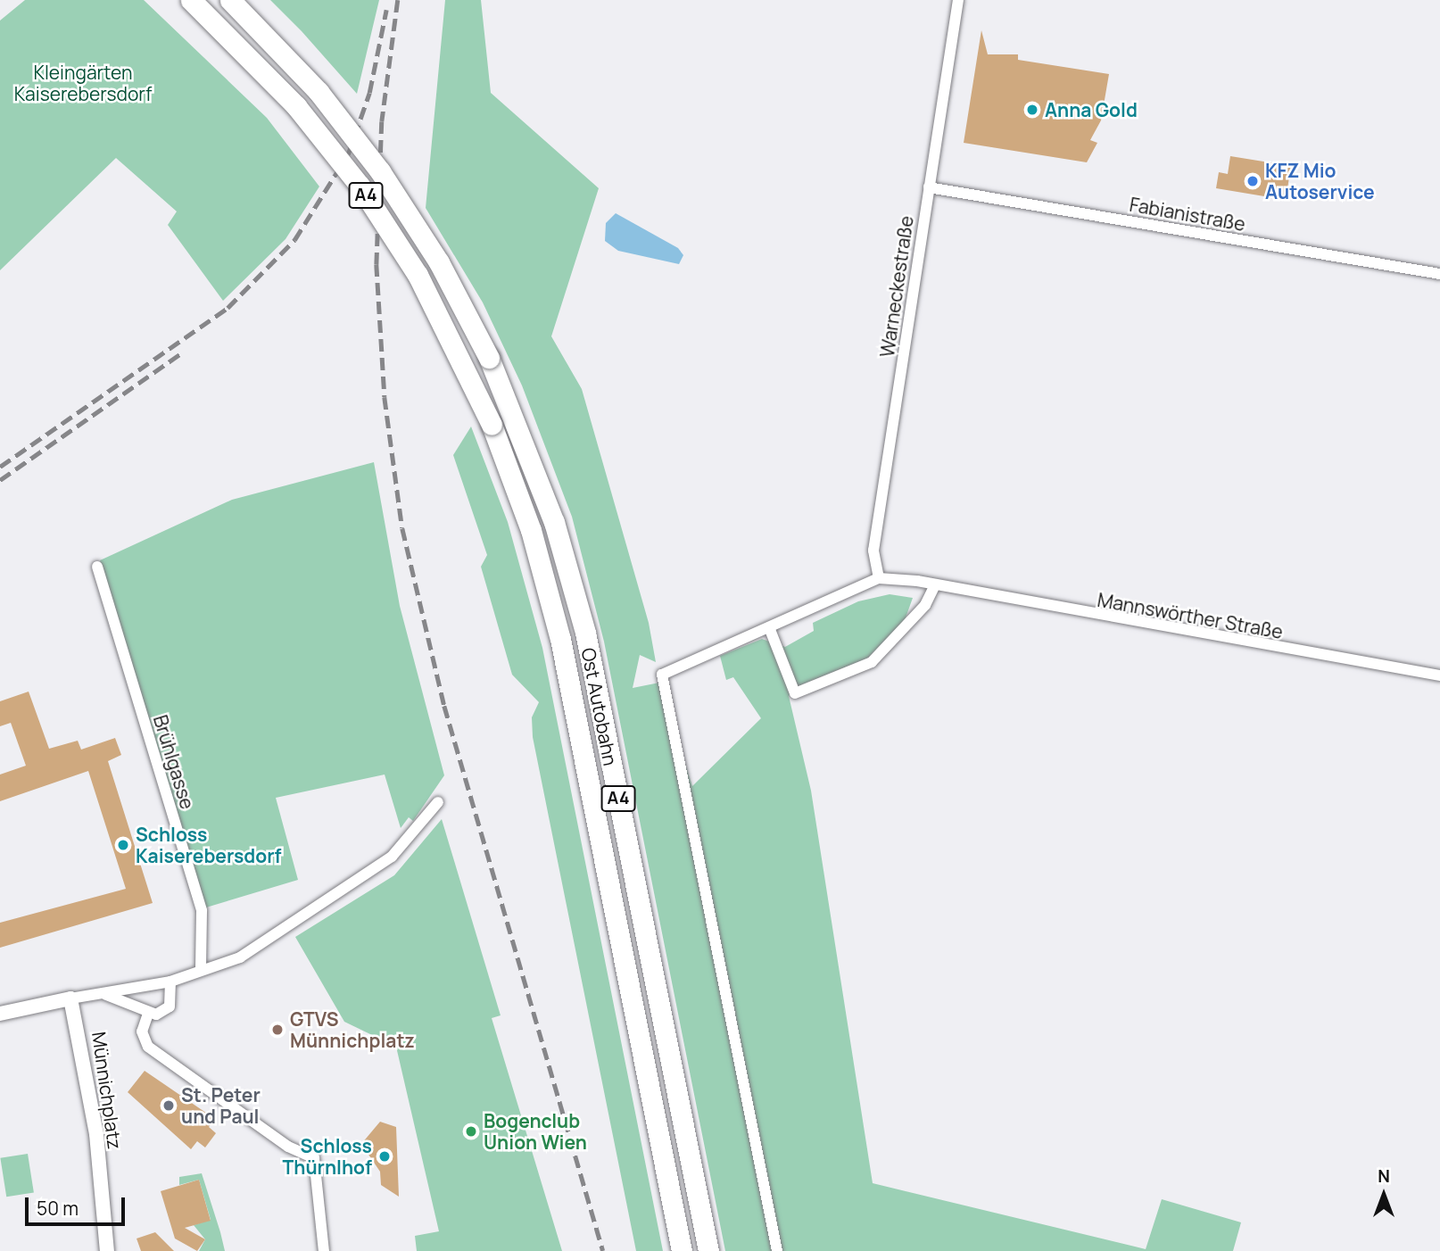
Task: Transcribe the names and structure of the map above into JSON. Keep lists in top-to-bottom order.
{
  "streets": {
    "highway": ["A4", "Ost Autobahn"],
    "street": [
      "Fabianistraße",
      "Warneckestraße",
      "Mannswörther Straße",
      "Brühlgasse",
      "Münnichplatz"
    ]
  },
  "crossings": [
    ["Fabianistraße", "Warneckestraße"],
    ["Warneckestraße", "Mannswörther Straße"]
  ],
  "parks": ["Kleingärten Kaiserebersdorf"],
  "places": [
    "Anna Gold",
    "KFZ Mio Autoservice",
    "Schloss Kaiserebersdorf",
    "GTVS Münnichplatz",
    "St. Peter und Paul",
    "Bogenclub Union Wien",
    "Schloss Thürnlhof"
  ],
  "scale_bar": "50 m",
  "north": "top"
}
